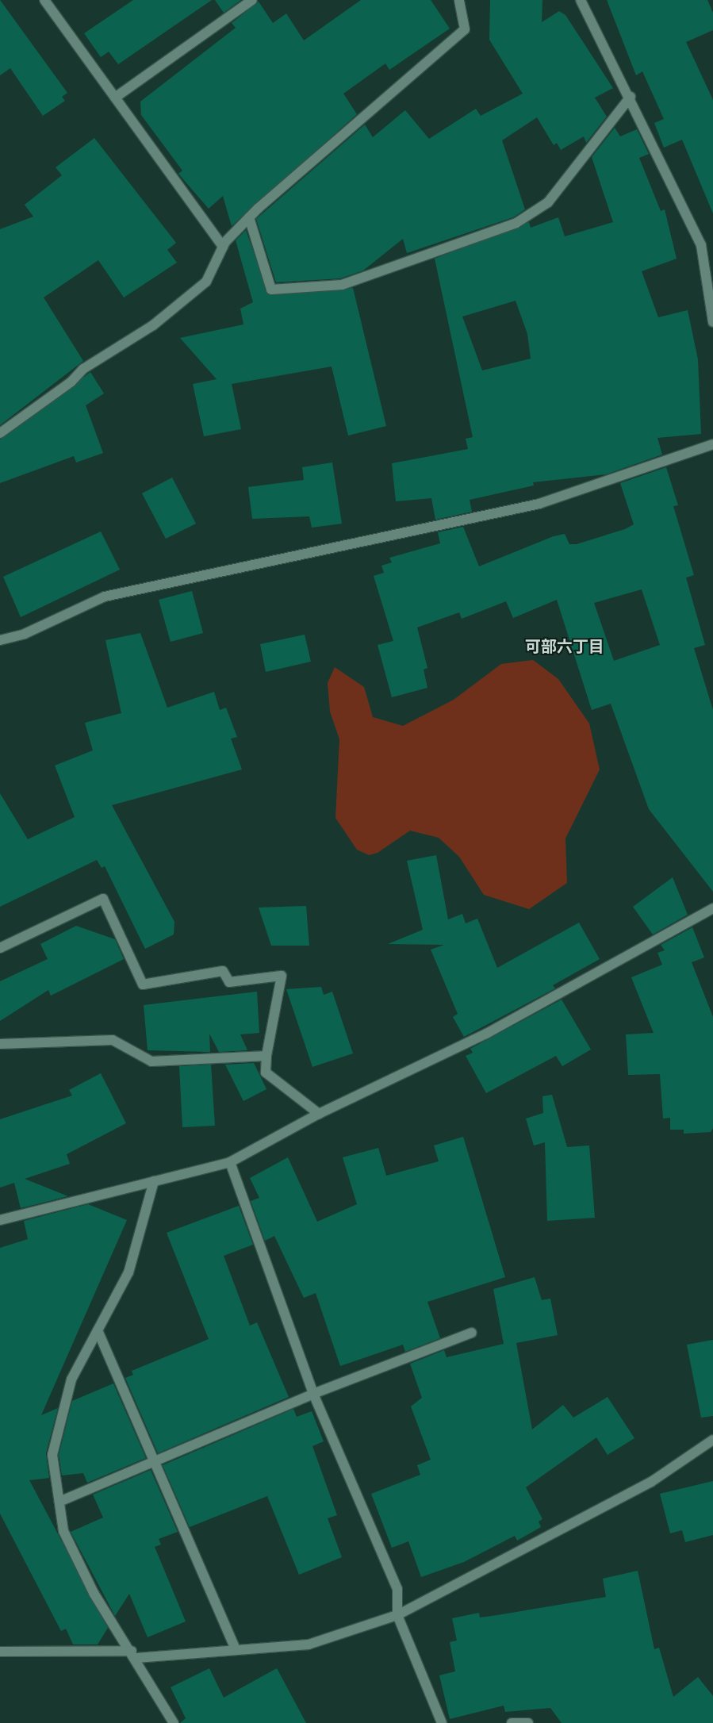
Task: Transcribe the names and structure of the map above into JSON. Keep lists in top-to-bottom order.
{
  "districts": ["可部六丁目"]
}
